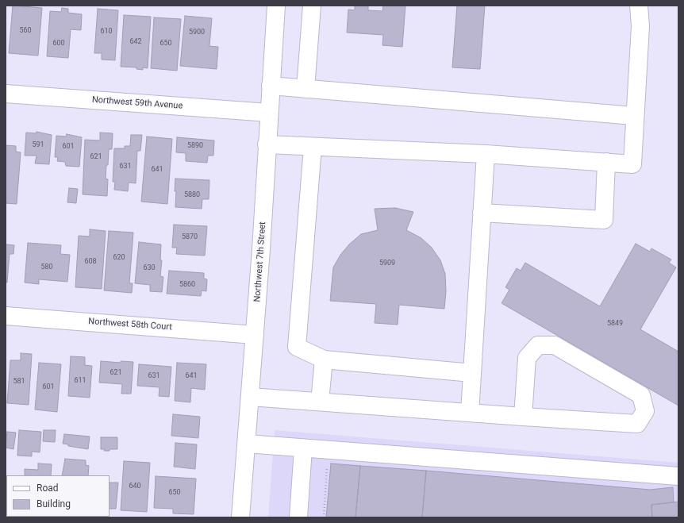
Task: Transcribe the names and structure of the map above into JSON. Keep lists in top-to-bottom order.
{
  "streets": {
    "main road": ["Northwest 59th Avenue", "Northwest 7th Street", "Northwest 58th Court"]
  },
  "crossings": [
    ["Northwest 59th Avenue", "Northwest 7th Street"],
    ["Northwest 7th Street", "Northwest 58th Court"]
  ],
  "house_numbers": [
    "560",
    "610",
    "5900",
    "642",
    "600",
    "650",
    "591",
    "5890",
    "601",
    "621",
    "631",
    "641",
    "5880",
    "5870",
    "620",
    "608",
    "5909",
    "580",
    "630",
    "5860",
    "5849",
    "621",
    "631",
    "641",
    "611",
    "581",
    "601",
    "640",
    "650"
  ],
  "legend": ["Road", "Building"]
}
